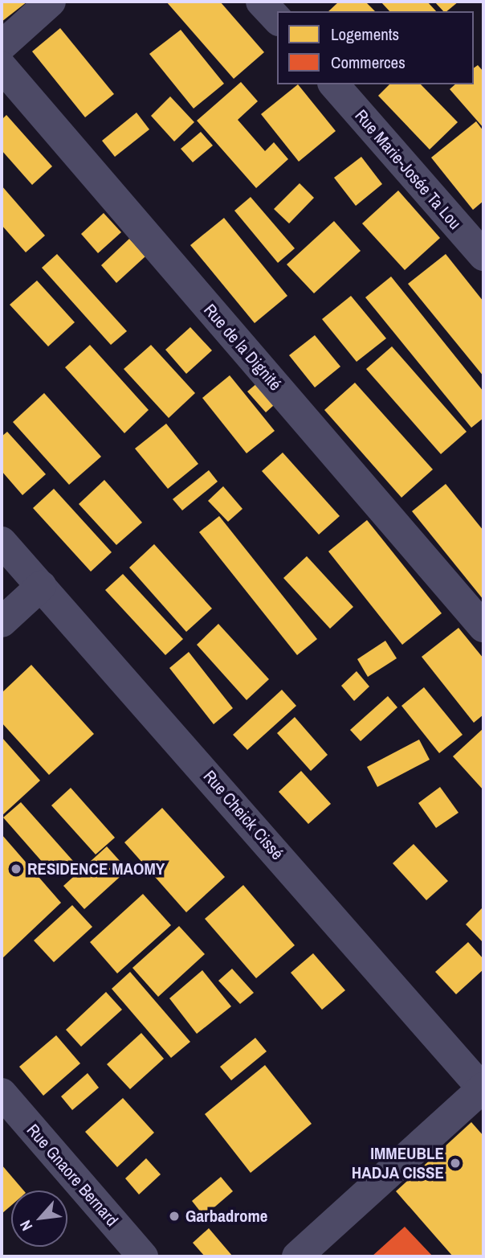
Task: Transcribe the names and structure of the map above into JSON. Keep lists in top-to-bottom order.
{
  "streets": {
    "street": [
      "Rue Marie-Josée Ta Lou",
      "Rue de la Dignité",
      "Rue Cheick Cissé",
      "Rue Gnaore Bernard"
    ]
  },
  "places": ["RESIDENCE MAOMY", "IMMEUBLE HADJA CISSE", "Garbadrome"],
  "legend": ["Logements", "Commerces"],
  "north": "bottom left"
}
